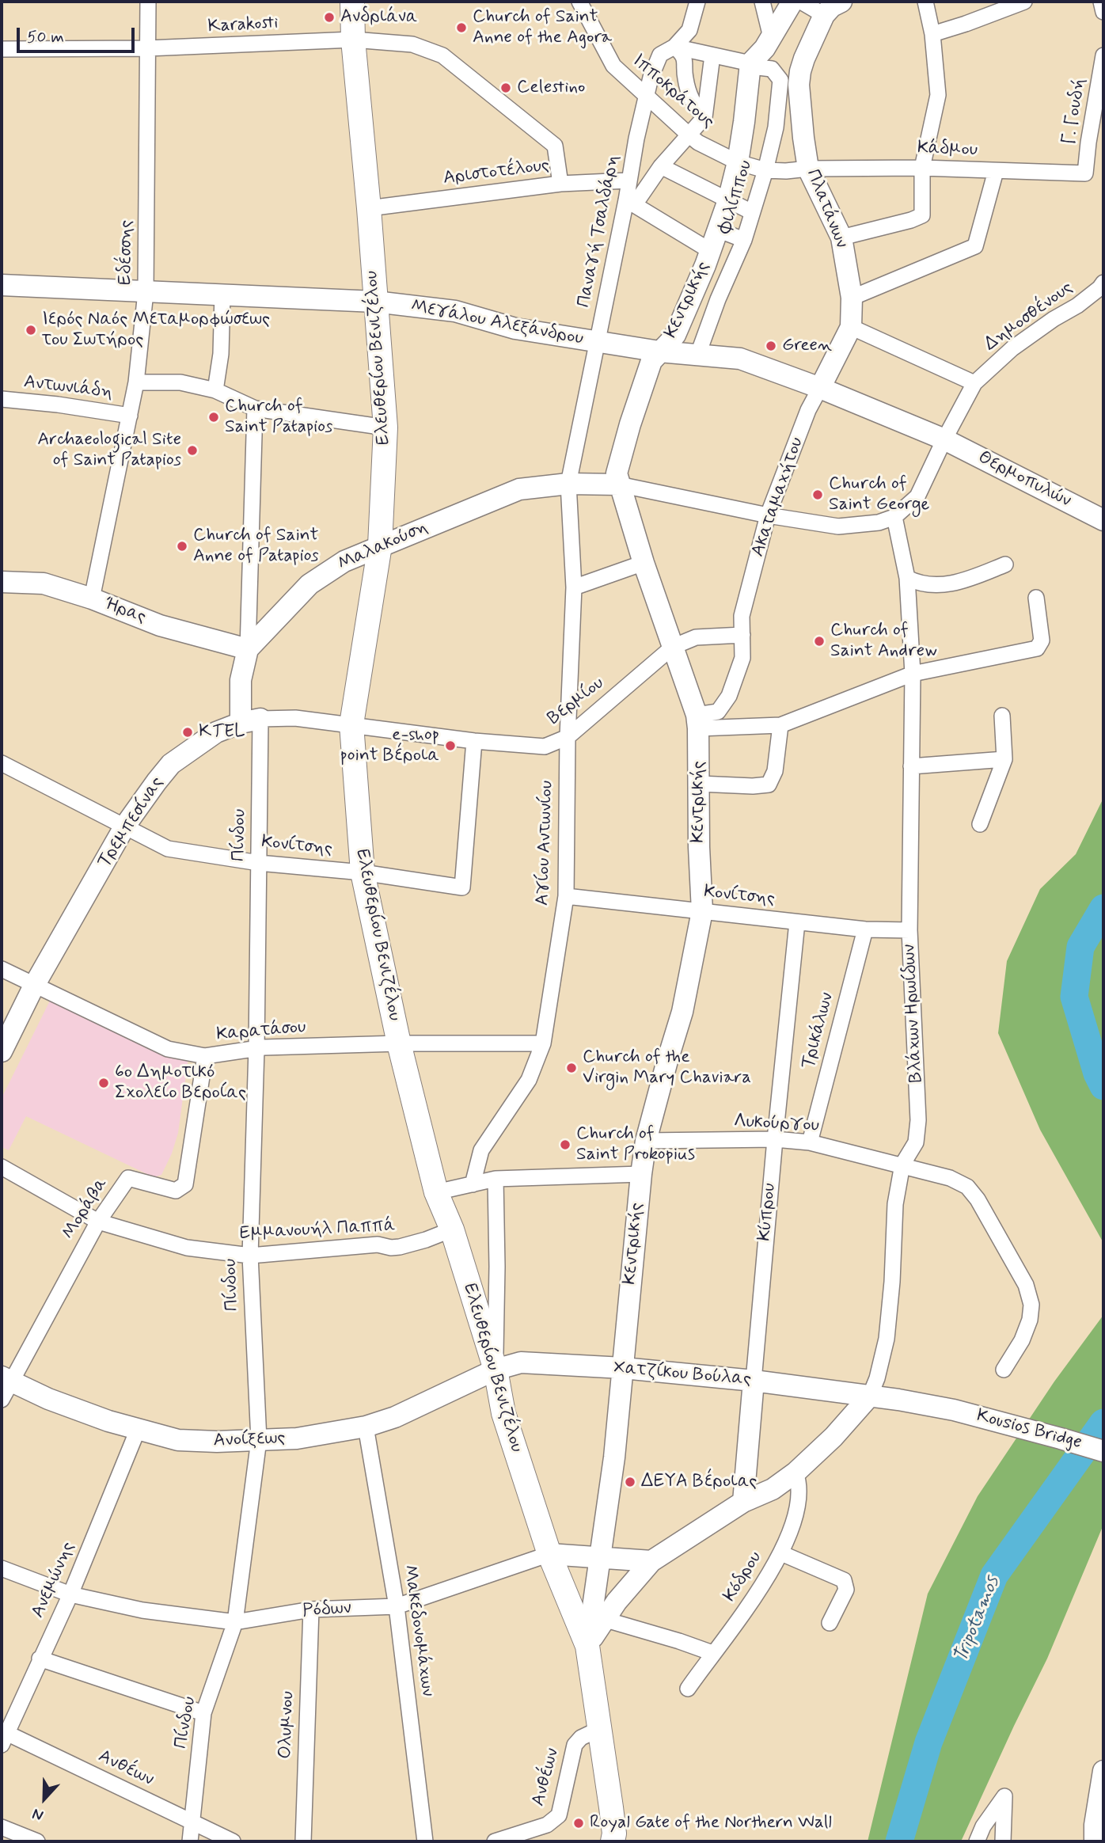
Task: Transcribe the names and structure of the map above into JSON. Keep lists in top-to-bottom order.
{
  "streets": {
    "main road": ["Ελευθερίου Βενιζέλου"],
    "street": [
      "Karakosti",
      "Ιπποκράτους",
      "Γ. Γουδή",
      "Κάδμου",
      "Αριστοτέλους",
      "Φιλίππου",
      "Πλατάνων",
      "Παναγή Τσαλδάρη",
      "Εδέσσης",
      "Κεντρικής",
      "Δημοσθένους",
      "Μεγάλου Αλεξάνδρου",
      "Αντωνιάδη",
      "Θερμοπυλών",
      "Ακαταμαχήτου",
      "Μαλακούση",
      "Ήρας",
      "Βερμίου",
      "Τρεμπεσίνας",
      "Πίνδου",
      "Αγίου Αντωνίου",
      "Κονίτσης",
      "Βλάχων Ηρωίδων",
      "Τρικάλων",
      "Καρατάσου",
      "Λυκούργου",
      "Μοράβα",
      "Κύπρου",
      "Εμμανουήλ Παππά",
      "Χατζίκου Βούλας",
      "Kousios Bridge",
      "Ανοίξεως",
      "Κόδρου",
      "Ανεμώνης",
      "Ρόδων",
      "Μακεδονομάχων",
      "Ολυμνου",
      "Ανθέων"
    ]
  },
  "crossings": [
    ["Karakosti", "Αριστοτέλους"],
    ["Karakosti", "Εδέσσης"],
    ["Karakosti", "Ελευθερίου Βενιζέλου"],
    ["Ιπποκράτους", "Κάδμου"],
    ["Ιπποκράτους", "Φιλίππου"],
    ["Ιπποκράτους", "Πλατάνων"],
    ["Ιπποκράτους", "Παναγή Τσαλδάρη"],
    ["Ιπποκράτους", "Κεντρικής"],
    ["Γ. Γουδή", "Κάδμου"],
    ["Κάδμου", "Πλατάνων"],
    ["Αριστοτέλους", "Παναγή Τσαλδάρη"],
    ["Αριστοτέλους", "Ελευθερίου Βενιζέλου"],
    ["Φιλίππου", "Παναγή Τσαλδάρη"],
    ["Φιλίππου", "Κεντρικής"],
    ["Φιλίππου", "Μεγάλου Αλεξάνδρου"],
    ["Πλατάνων", "Ακαταμαχήτου"],
    ["Παναγή Τσαλδάρη", "Μεγάλου Αλεξάνδρου"],
    ["Παναγή Τσαλδάρη", "Μαλακούση"],
    ["Παναγή Τσαλδάρη", "Αγίου Αντωνίου"],
    ["Εδέσσης", "Μεγάλου Αλεξάνδρου"],
    ["Εδέσσης", "Αντωνιάδη"],
    ["Εδέσσης", "Ήρας"],
    ["Κεντρικής", "Μεγάλου Αλεξάνδρου"],
    ["Κεντρικής", "Ελευθερίου Βενιζέλου"],
    ["Κεντρικής", "Ακαταμαχήτου"],
    ["Κεντρικής", "Μαλακούση"],
    ["Κεντρικής", "Βερμίου"],
    ["Κεντρικής", "Κονίτσης"],
    ["Κεντρικής", "Βλάχων Ηρωίδων"],
    ["Κεντρικής", "Λυκούργου"],
    ["Κεντρικής", "Χατζίκου Βούλας"],
    ["Κεντρικής", "Ρόδων"],
    ["Δημοσθένους", "Μεγάλου Αλεξάνδρου"],
    ["Δημοσθένους", "Θερμοπυλών"],
    ["Δημοσθένους", "Βλάχων Ηρωίδων"],
    ["Μεγάλου Αλεξάνδρου", "Ελευθερίου Βενιζέλου"],
    ["Μεγάλου Αλεξάνδρου", "Θερμοπυλών"],
    ["Μεγάλου Αλεξάνδρου", "Ακαταμαχήτου"],
    ["Ελευθερίου Βενιζέλου", "Μαλακούση"],
    ["Ελευθερίου Βενιζέλου", "Βερμίου"],
    ["Ελευθερίου Βενιζέλου", "Τρεμπεσίνας"],
    ["Ελευθερίου Βενιζέλου", "Κονίτσης"],
    ["Ελευθερίου Βενιζέλου", "Βλάχων Ηρωίδων"],
    ["Ελευθερίου Βενιζέλου", "Καρατάσου"],
    ["Ελευθερίου Βενιζέλου", "Εμμανουήλ Παππά"],
    ["Ελευθερίου Βενιζέλου", "Χατζίκου Βούλας"],
    ["Ελευθερίου Βενιζέλου", "Ανοίξεως"],
    ["Ελευθερίου Βενιζέλου", "Ρόδων"],
    ["Ελευθερίου Βενιζέλου", "Ανθέων"],
    ["Ακαταμαχήτου", "Βερμίου"],
    ["Μαλακούση", "Ήρας"],
    ["Μαλακούση", "Αγίου Αντωνίου"],
    ["Βερμίου", "Τρεμπεσίνας"],
    ["Βερμίου", "Αγίου Αντωνίου"],
    ["Βερμίου", "Κονίτσης"],
    ["Τρεμπεσίνας", "Πίνδου"],
    ["Τρεμπεσίνας", "Κονίτσης"],
    ["Τρεμπεσίνας", "Καρατάσου"],
    ["Πίνδου", "Κονίτσης"],
    ["Πίνδου", "Καρατάσου"],
    ["Πίνδου", "Εμμανουήλ Παππά"],
    ["Πίνδου", "Ανοίξεως"],
    ["Πίνδου", "Ρόδων"],
    ["Πίνδου", "Ανθέων"],
    ["Αγίου Αντωνίου", "Κονίτσης"],
    ["Αγίου Αντωνίου", "Καρατάσου"],
    ["Κονίτσης", "Βλάχων Ηρωίδων"],
    ["Κονίτσης", "Τρικάλων"],
    ["Κονίτσης", "Κύπρου"],
    ["Βλάχων Ηρωίδων", "Λυκούργου"],
    ["Βλάχων Ηρωίδων", "Κύπρου"],
    ["Βλάχων Ηρωίδων", "Χατζίκου Βούλας"],
    ["Βλάχων Ηρωίδων", "Κόδρου"],
    ["Βλάχων Ηρωίδων", "Ρόδων"],
    ["Τρικάλων", "Λυκούργου"],
    ["Καρατάσου", "Μοράβα"],
    ["Λυκούργου", "Κύπρου"],
    ["Μοράβα", "Εμμανουήλ Παππά"],
    ["Μοράβα", "Ανοίξεως"],
    ["Κύπρου", "Χατζίκου Βούλας"],
    ["Χατζίκου Βούλας", "Kousios Bridge"],
    ["Χατζίκου Βούλας", "Ανοίξεως"],
    ["Ανοίξεως", "Ανεμώνης"],
    ["Ανοίξεως", "Μακεδονομάχων"],
    ["Ανεμώνης", "Ρόδων"],
    ["Ανεμώνης", "Ανθέων"],
    ["Ρόδων", "Μακεδονομάχων"],
    ["Ρόδων", "Ολυμνου"]
  ],
  "water": ["Tripotamos"],
  "places": [
    "Ανδριάνα",
    "Church of Saint Anne of the Agora",
    "Celestino",
    "Ιερός Ναός Μεταμορφώσεως του Σωτήρος",
    "Green",
    "Church of Saint Patapios",
    "Archaeological Site of Saint Patapios",
    "Church of Saint George",
    "Church of Saint Anne of Patapios",
    "Church of Saint Andrew",
    "KTEL",
    "e-shop point Βέροια",
    "Church of the Virgin Mary Chaviara",
    "6ο Δημοτικό Σχολείο Βεροίας",
    "Church of Saint Prokopius",
    "ΔΕΥΑ Βέροιας",
    "Royal Gate of the Northern Wall"
  ],
  "scale_bar": "50 m",
  "north": "bottom"
}
